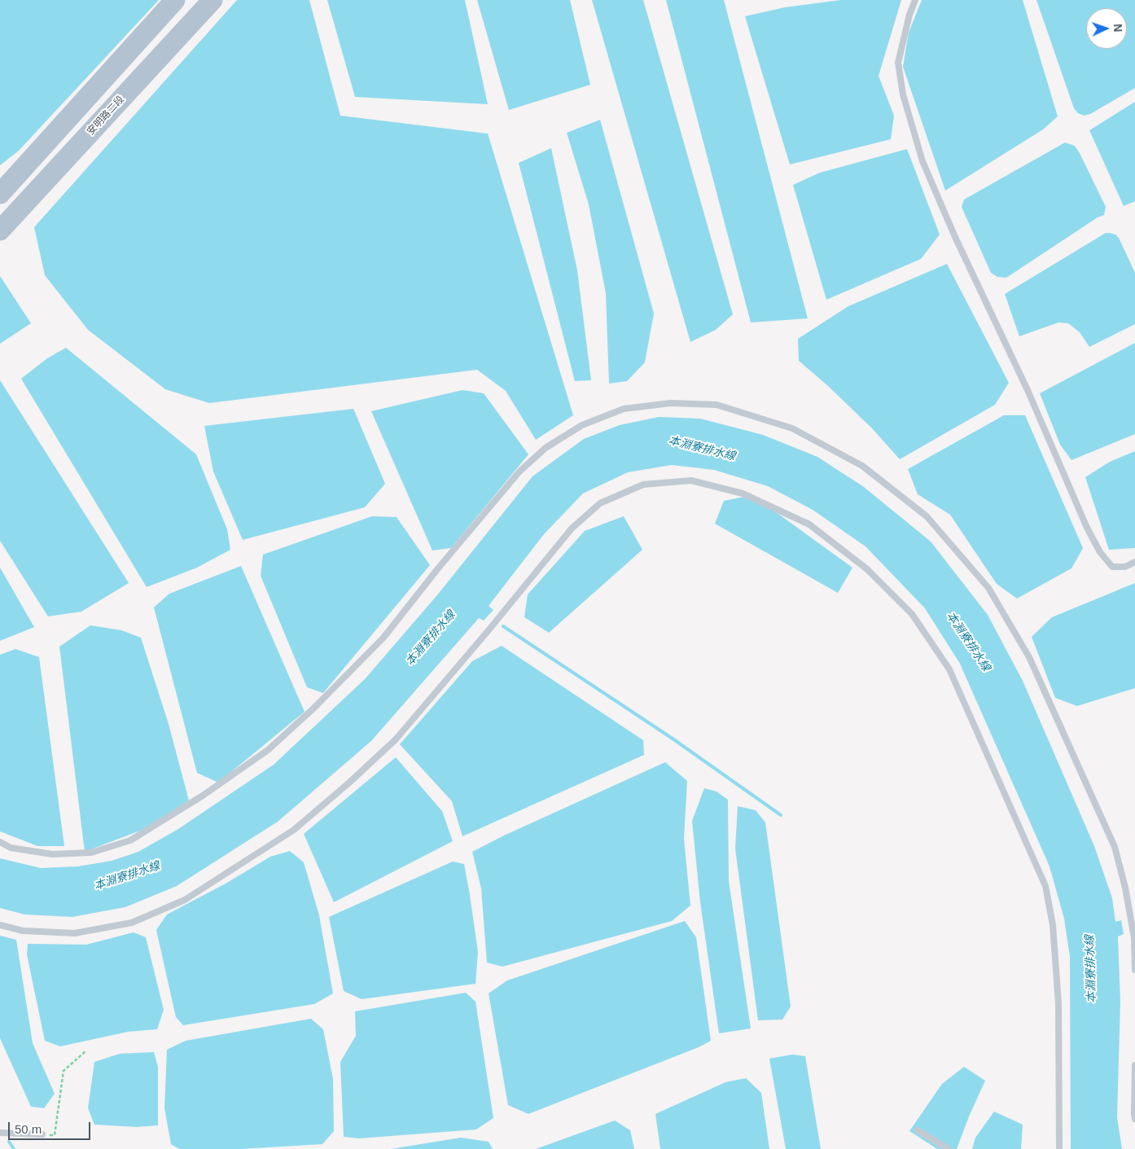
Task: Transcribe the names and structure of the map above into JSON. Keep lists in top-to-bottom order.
{
  "streets": {
    "main road": ["安明路二段"]
  },
  "water": ["本淵寮排水線"],
  "scale_bar": "50 m",
  "north": "right"
}
